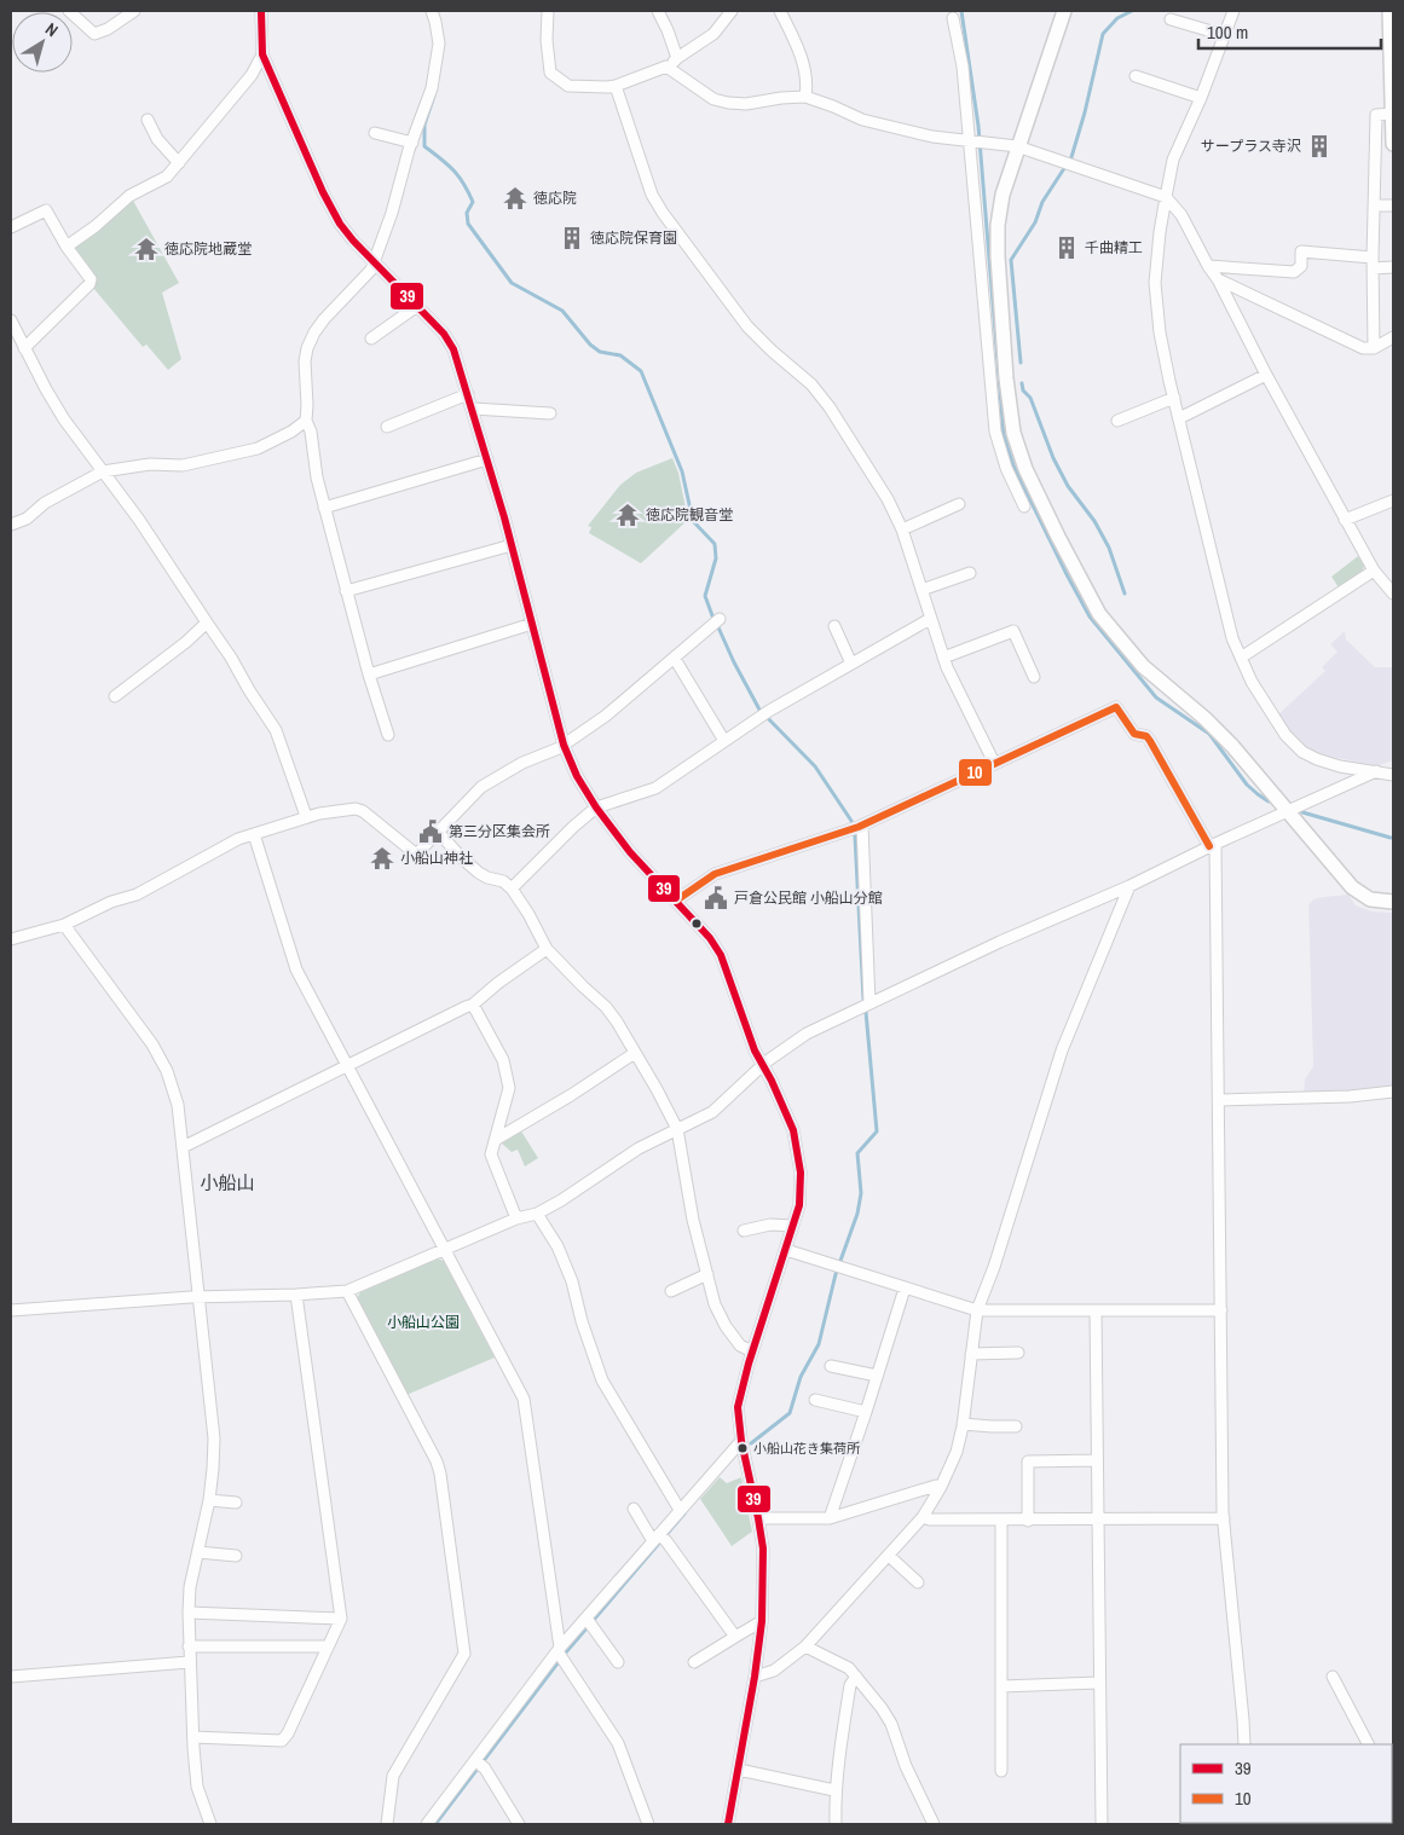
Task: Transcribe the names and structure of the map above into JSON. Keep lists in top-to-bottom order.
{
  "districts": ["小船山"],
  "parks": ["小船山公園"],
  "places": {
    "building": ["サープラス寺沢", "徳応院保育園", "千曲精工"],
    "temple": [
      "徳応院",
      "徳応院地蔵堂",
      "徳応院観音堂",
      "小船山神社"
    ],
    "public building": ["第三分区集会所", "戸倉公民館 小船山分館"],
    "other": ["小船山花き集荷所"]
  },
  "lines": ["transit line 39", "transit line 10"],
  "legend": ["39", "10"],
  "scale_bar": "100 m",
  "north": "top right"
}
